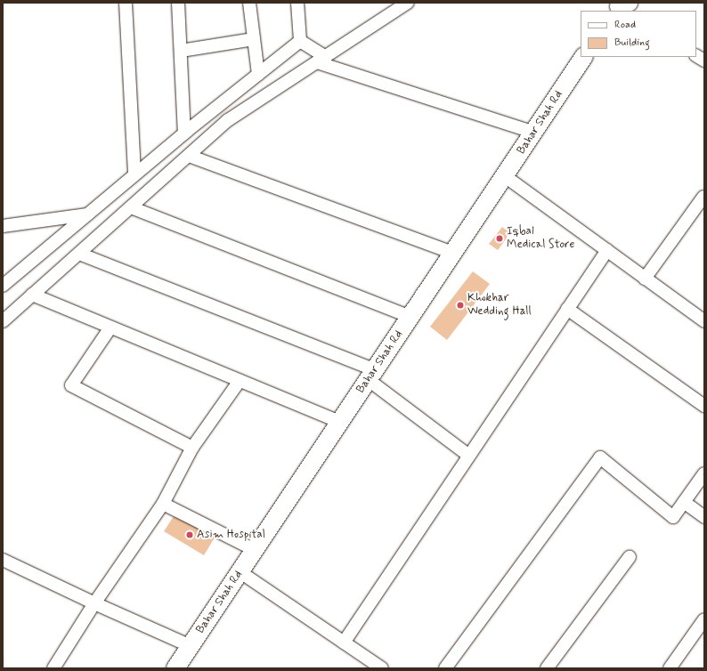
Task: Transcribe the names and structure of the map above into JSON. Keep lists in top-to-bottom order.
{
  "streets": {
    "main road": ["Bahar Shah Rd"]
  },
  "places": ["Iqbal Medical Store", "Khokhar Wedding Hall", "Asim Hospital"],
  "legend": ["Road", "Building"]
}
